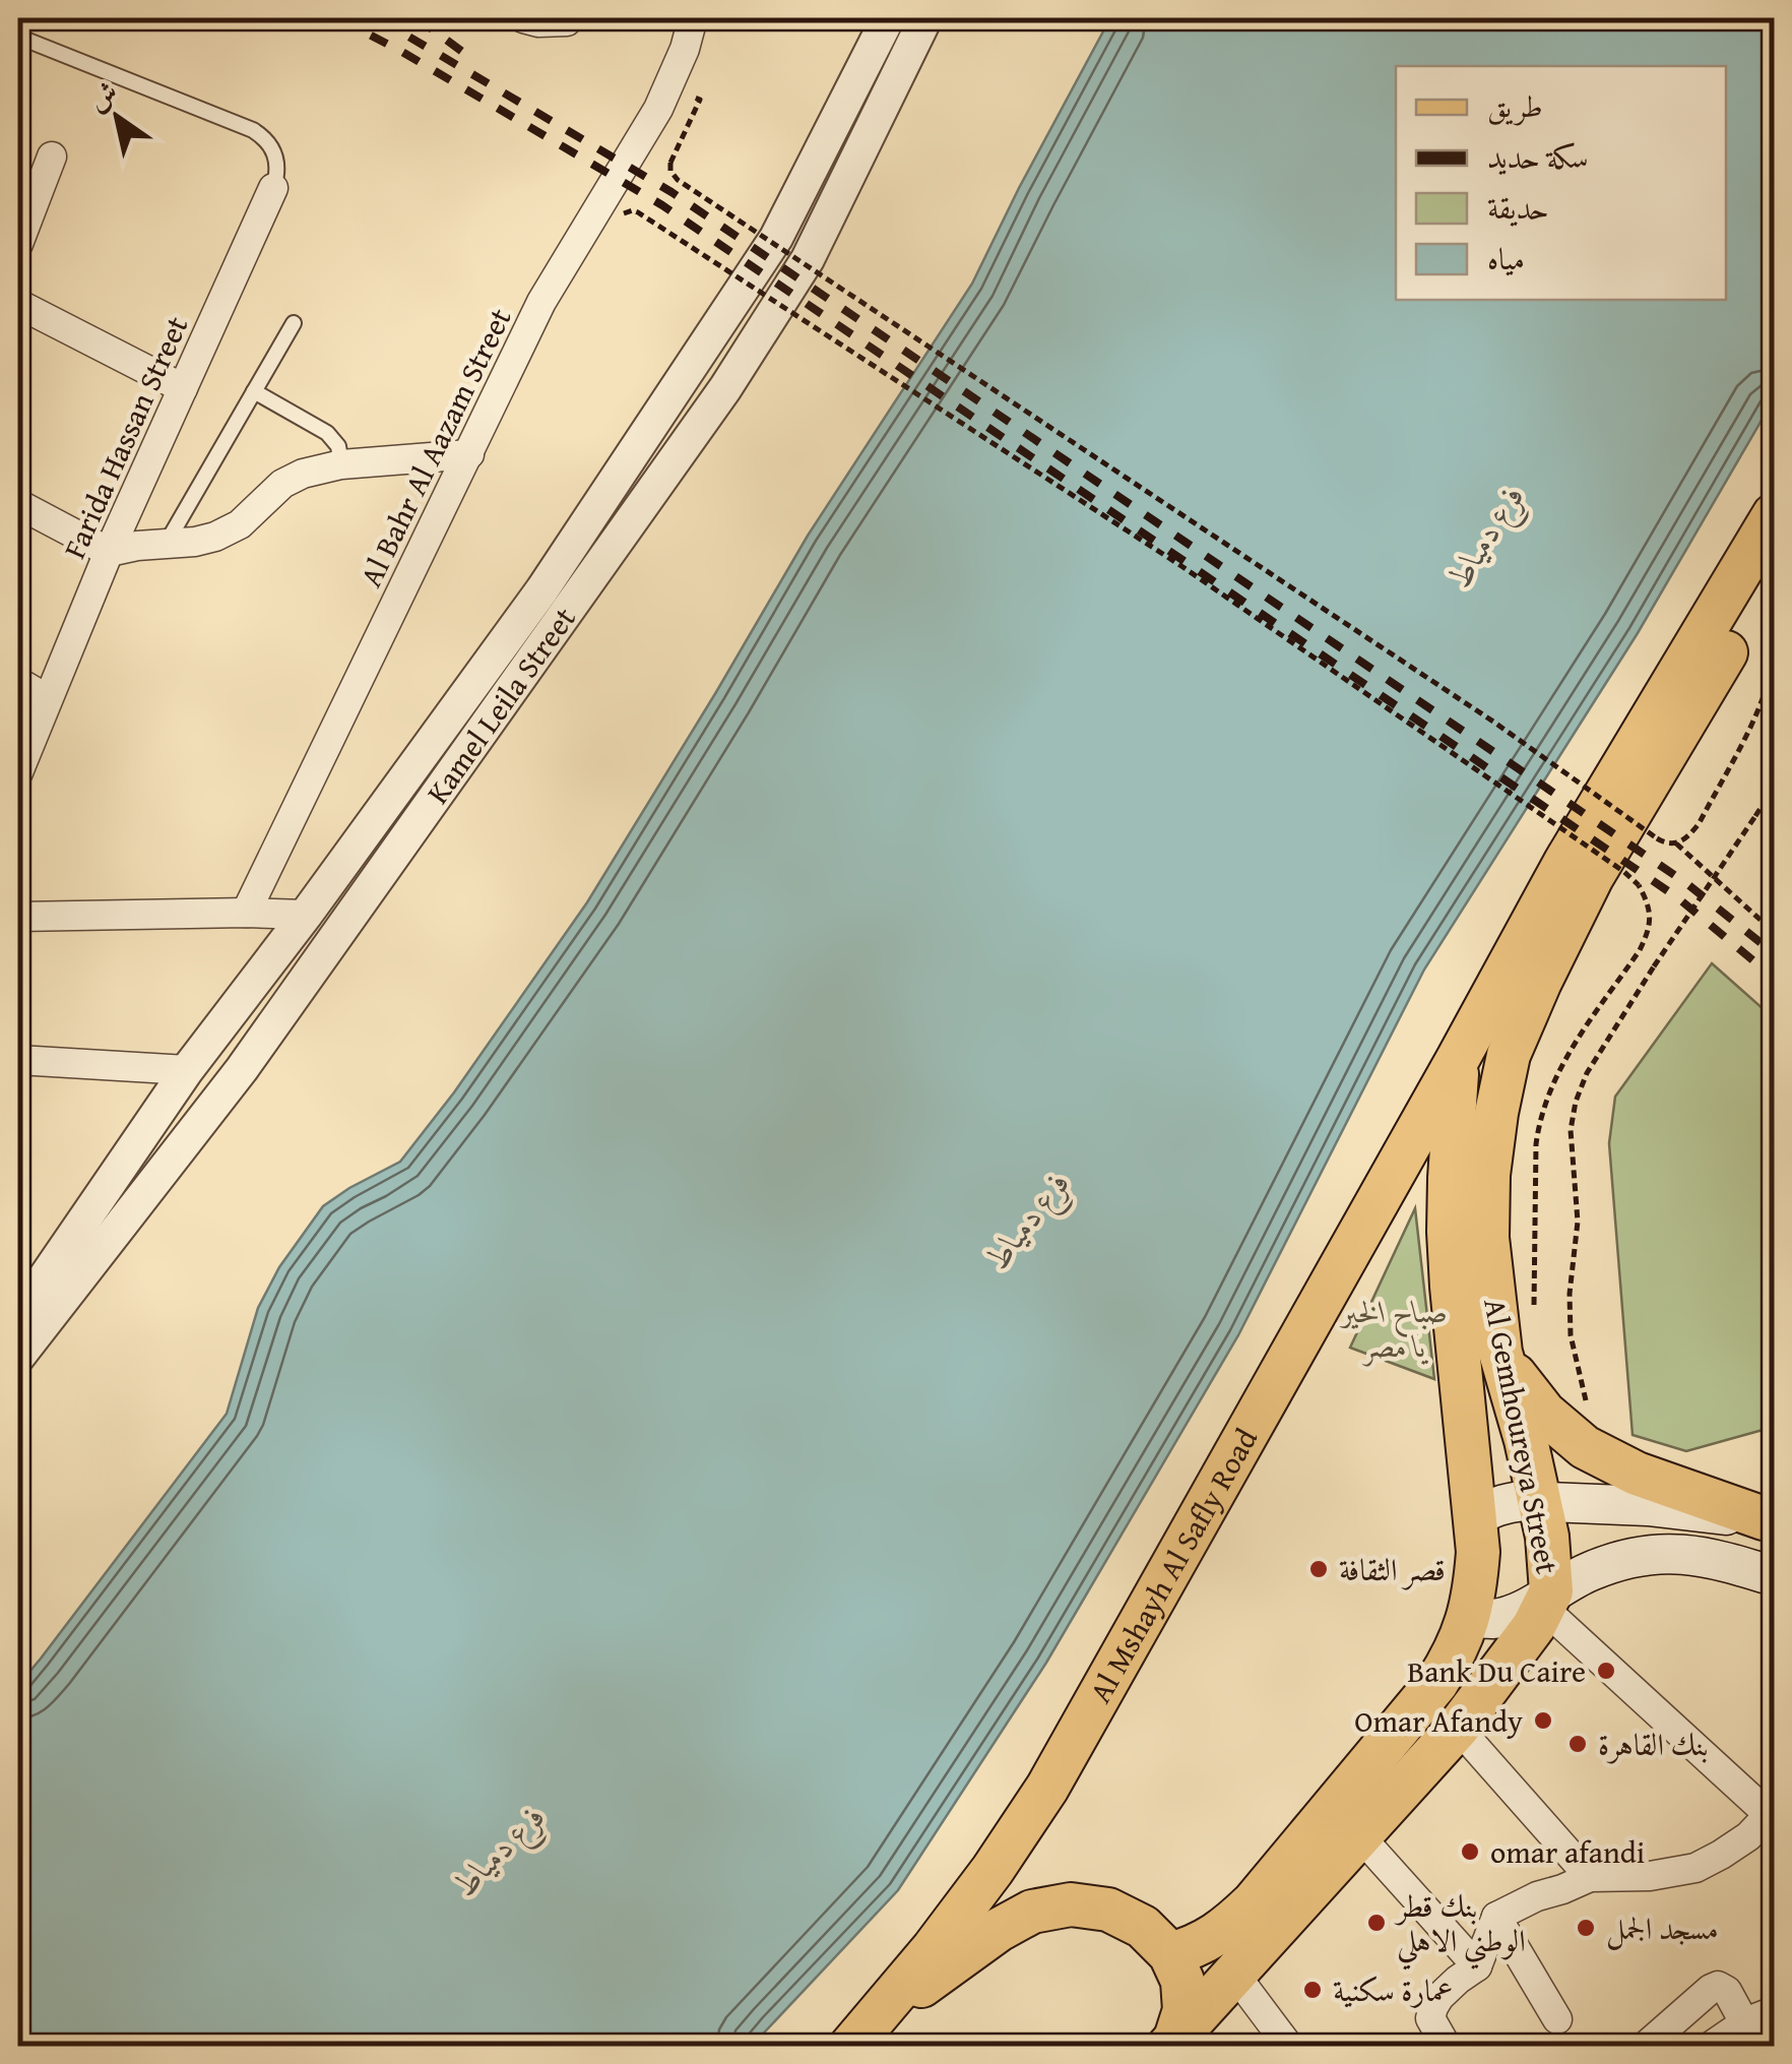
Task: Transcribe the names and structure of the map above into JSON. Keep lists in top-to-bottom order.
{
  "streets": {
    "main road": ["Al Gemhoureya Street", "Al Mshayh Al Safly Road"],
    "street": ["Farida Hassan Street", "Al Bahr Al Aazam Street", "Kamel Leila Street"]
  },
  "crossings": [
    ["Al Gemhoureya Street", "Al Mshayh Al Safly Road"]
  ],
  "water": ["فرع دمياط"],
  "parks": ["صباح الخير يا مصر"],
  "places": [
    "قصر الثقافة",
    "Bank Du Caire",
    "Omar Afandy",
    "بنك القاهرة",
    "omar afandi",
    "بنك قطر الوطني الاهلي",
    "مسجد الجمل",
    "عمارة سكنية"
  ],
  "legend": [
    "طريق",
    "سكة حديد",
    "حديقة",
    "مياه"
  ],
  "north": "top left"
}
